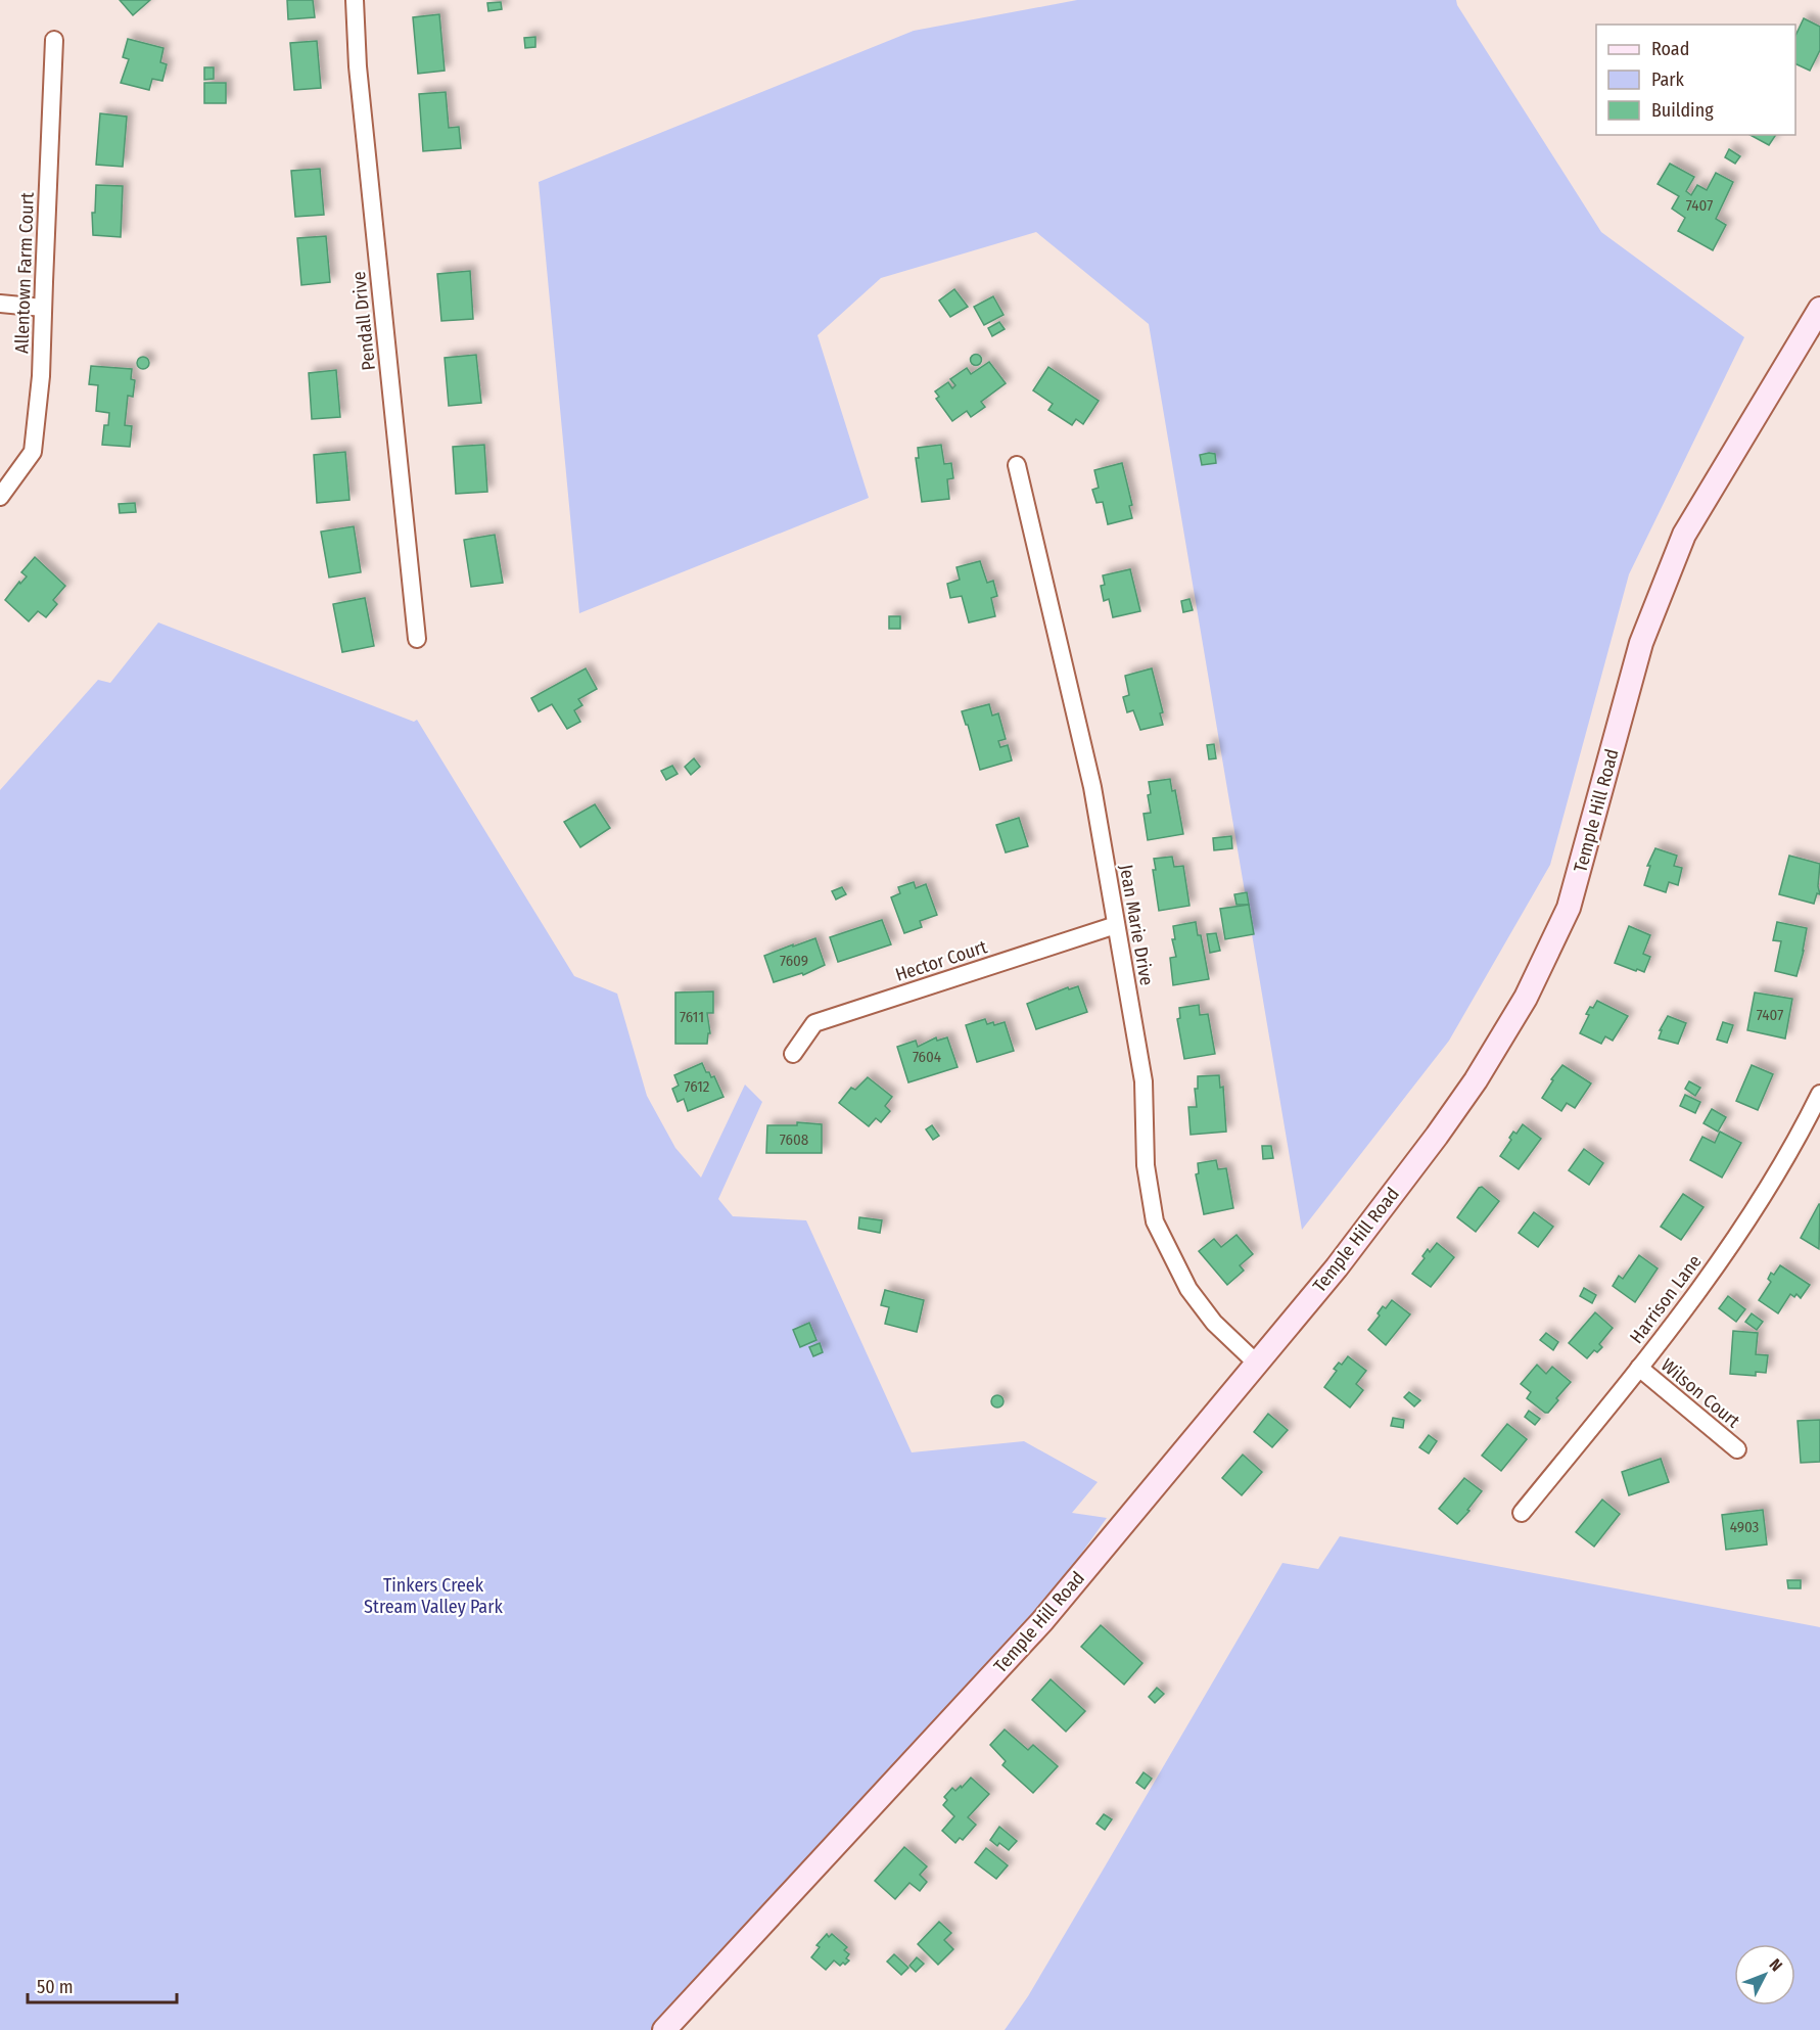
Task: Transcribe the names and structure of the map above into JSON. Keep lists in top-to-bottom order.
{
  "streets": {
    "main road": ["Temple Hill Road"],
    "street": [
      "Allentown Farm Court",
      "Pendall Drive",
      "Jean Marie Drive",
      "Hector Court",
      "Harrison Lane",
      "Wilson Court"
    ]
  },
  "crossings": [
    ["Temple Hill Road", "Jean Marie Drive"],
    ["Jean Marie Drive", "Hector Court"],
    ["Harrison Lane", "Wilson Court"]
  ],
  "parks": ["Tinkers Creek Stream Valley Park"],
  "house_numbers": [
    "7407",
    "7609",
    "7407",
    "7611",
    "7604",
    "7612",
    "7608",
    "4903"
  ],
  "legend": ["Road", "Park", "Building"],
  "scale_bar": "50 m",
  "north": "top right"
}
